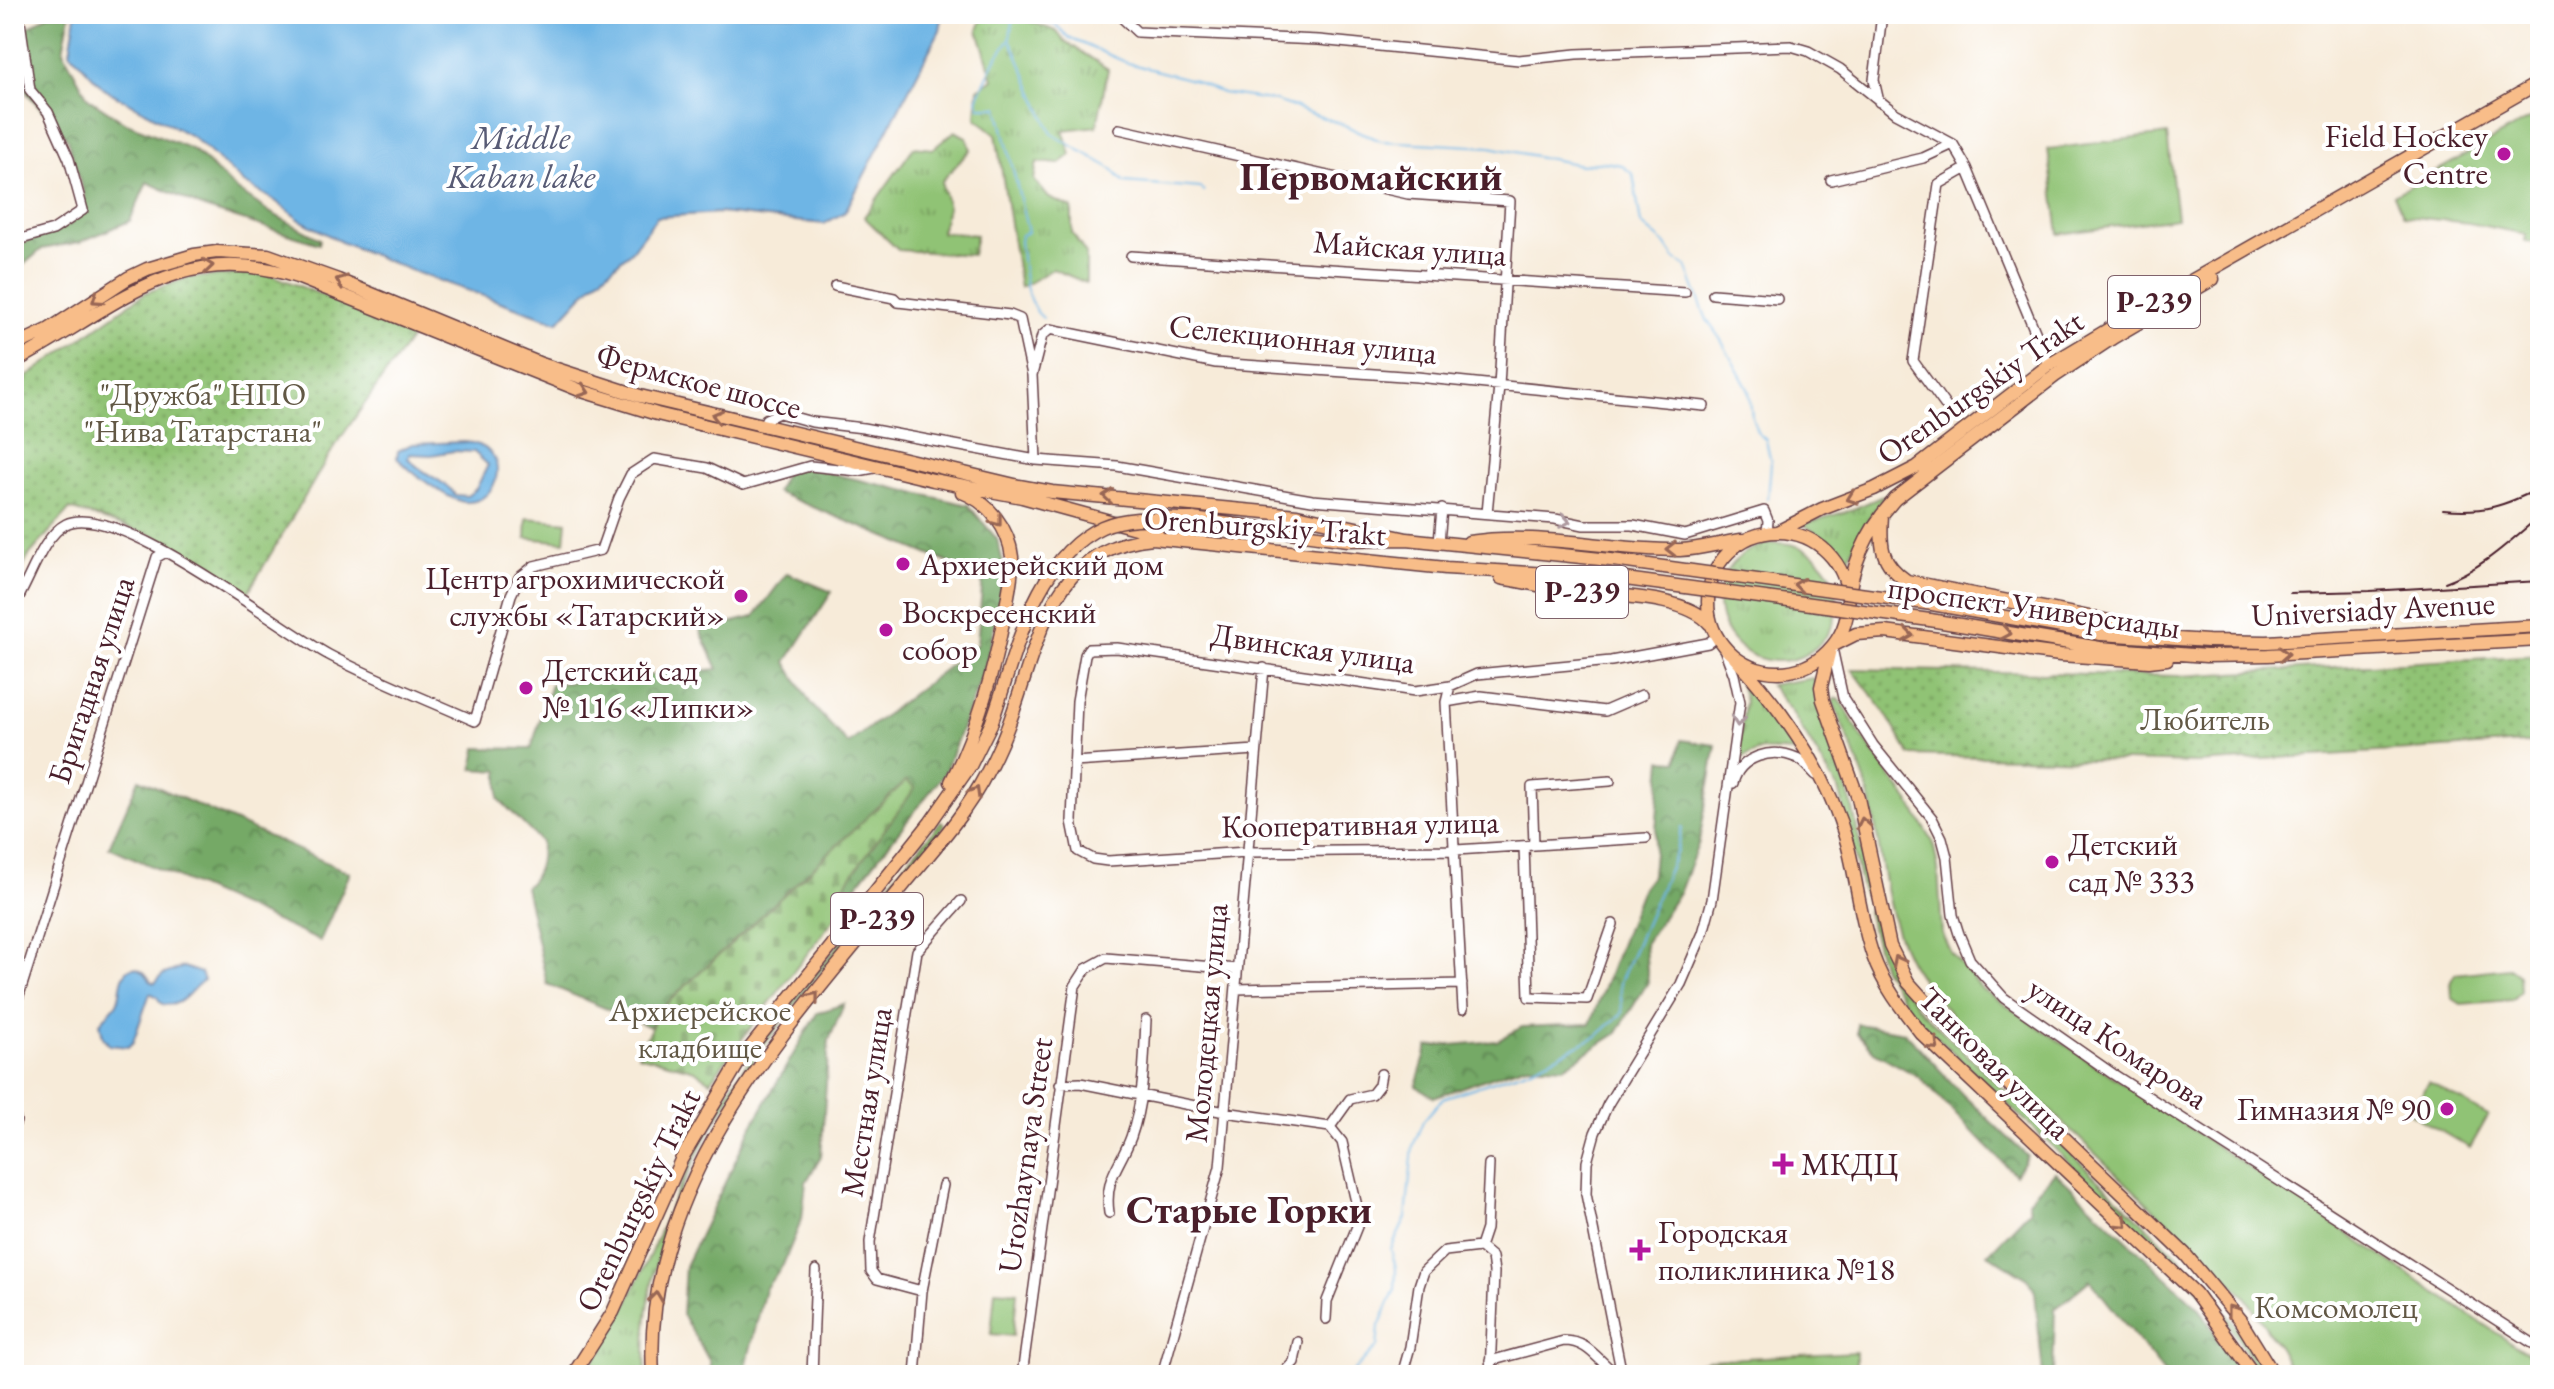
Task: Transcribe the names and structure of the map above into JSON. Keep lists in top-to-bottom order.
{
  "streets": {
    "main road": [
      "Р-239",
      "Фермское шоссе",
      "Orenburgskiy Trakt",
      "проспект Универсиады",
      "Universiady Avenue",
      "Танковая улица"
    ],
    "street": [
      "Майская улица",
      "Селекционная улица",
      "Двинская улица",
      "Бригадная улица",
      "Кооперативная улица",
      "Молодецкая улица",
      "улица Комарова",
      "Местная улица",
      "Urozhaynaya Street"
    ]
  },
  "crossings": [
    ["Р-239", "Orenburgskiy Trakt"],
    ["Р-239", "Двинская улица"],
    ["Р-239", "улица Комарова"],
    ["Р-239", "Танковая улица"],
    ["Фермское шоссе", "Orenburgskiy Trakt"],
    ["Orenburgskiy Trakt", "проспект Универсиады"],
    ["Orenburgskiy Trakt", "Двинская улица"],
    ["Orenburgskiy Trakt", "улица Комарова"],
    ["Orenburgskiy Trakt", "Танковая улица"],
    ["проспект Универсиады", "Universiady Avenue"],
    ["Двинская улица", "Кооперативная улица"],
    ["Двинская улица", "Молодецкая улица"],
    ["Двинская улица", "улица Комарова"],
    ["Двинская улица", "Танковая улица"],
    ["Кооперативная улица", "Молодецкая улица"],
    ["Молодецкая улица", "Urozhaynaya Street"],
    ["улица Комарова", "Танковая улица"]
  ],
  "districts": ["Первомайский", "Старые Горки"],
  "water": ["Middle Kaban lake"],
  "parks": [
    "\"Дружба\" НПО \"Нива Татарстана\"",
    "Любитель",
    "Архиерейское кладбище",
    "Комсомолец"
  ],
  "places": {
    "other": [
      "Field Hockey Centre",
      "Архиерейский дом",
      "Центр агрохимической службы «Татарский»",
      "Воскресенский собор",
      "Детский сад № 116 «Липки»",
      "Детский сад № 333",
      "Гимназия № 90"
    ],
    "health": ["МКДЦ", "Городская поликлиника №18"]
  }
}
